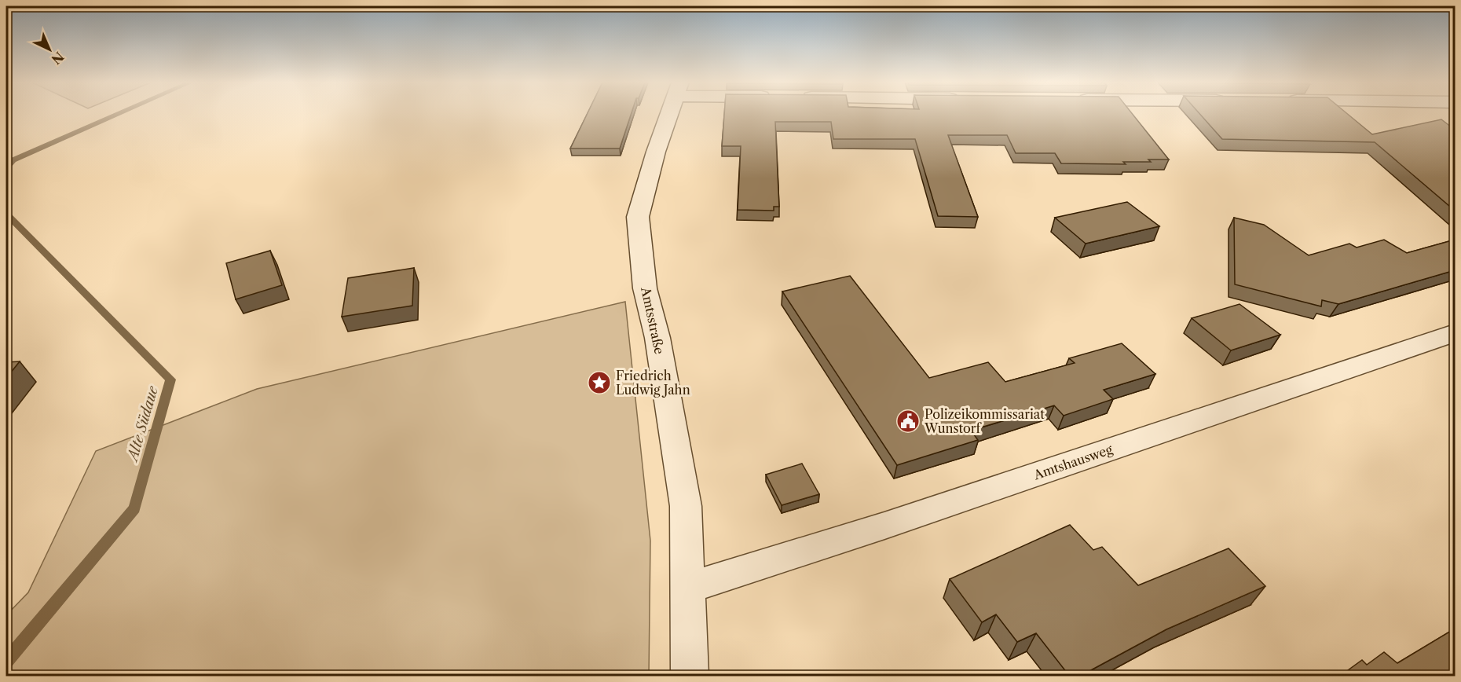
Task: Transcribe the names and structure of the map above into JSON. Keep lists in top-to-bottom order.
{
  "streets": {
    "street": ["Amtsstraße", "Amtshausweg"]
  },
  "crossings": [
    ["Amtsstraße", "Amtshausweg"]
  ],
  "water": ["Alte Südaue"],
  "places": {
    "place": ["Friedrich Ludwig Jahn"],
    "public building": ["Polizeikommissariat Wunstorf"]
  },
  "north": "bottom right"
}
